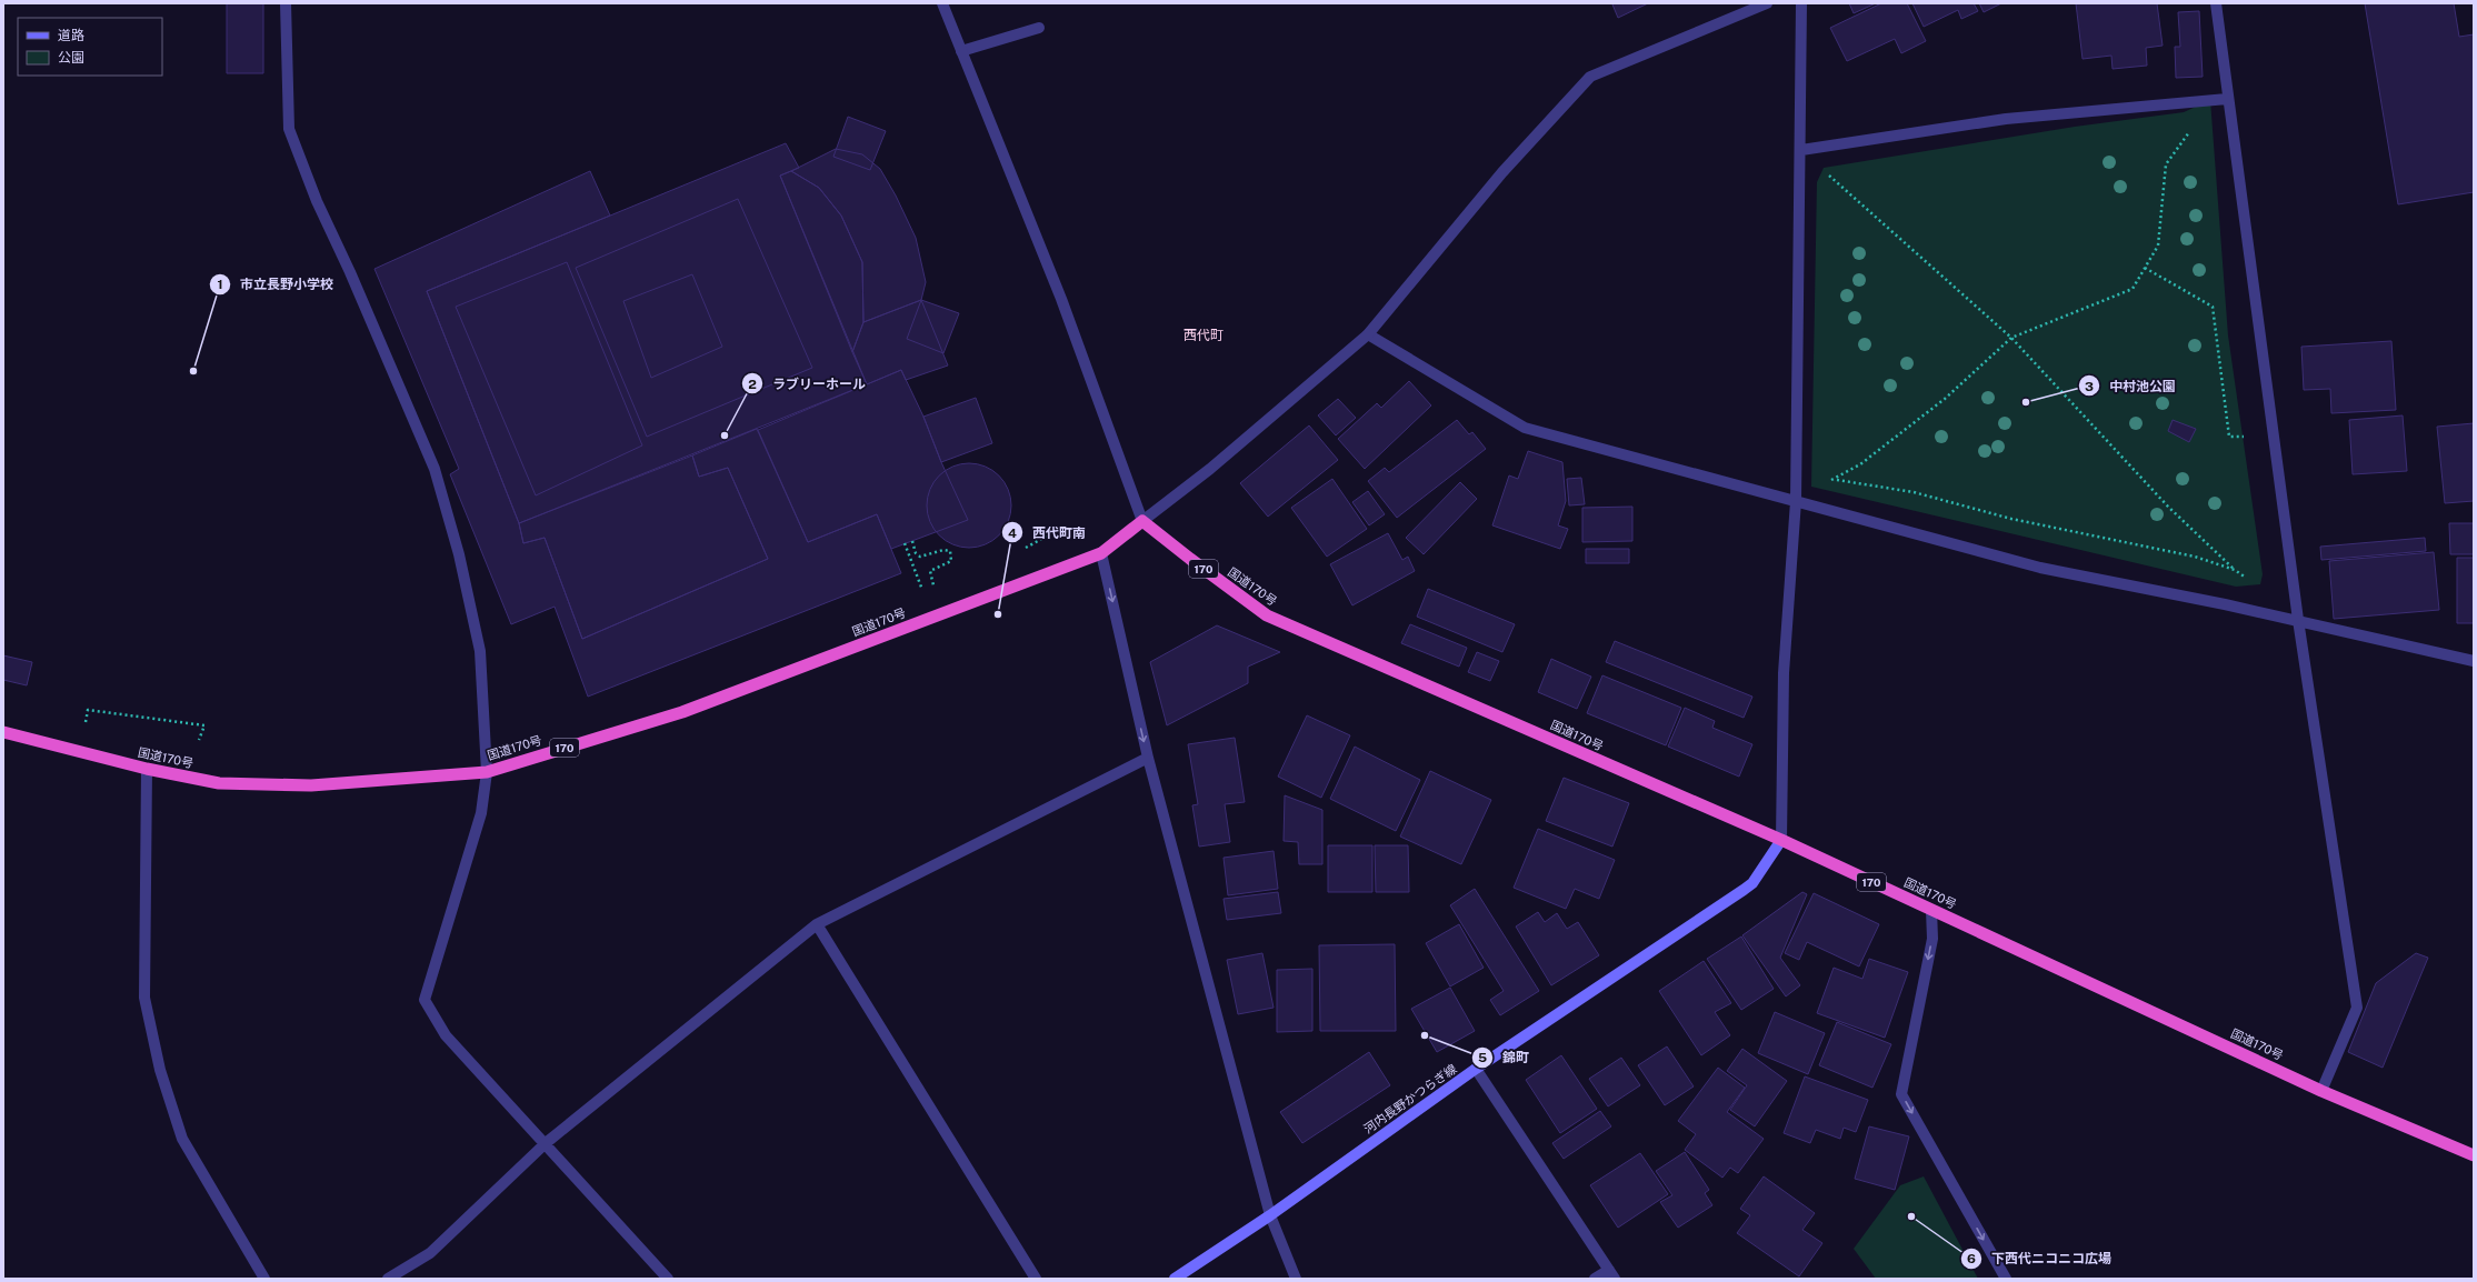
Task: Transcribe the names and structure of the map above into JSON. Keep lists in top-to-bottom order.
{
  "streets": {
    "highway": ["170", "国道170号"],
    "main road": ["河内長野かつらぎ線"]
  },
  "crossings": [
    ["国道170号", "河内長野かつらぎ線"]
  ],
  "districts": ["西代町"],
  "places": [
    "市立長野小学校",
    "中村池公園",
    "ラブリーホール",
    "西代町南",
    "錦町",
    "下西代ニコニコ広場"
  ],
  "legend": ["道路", "公園"]
}
